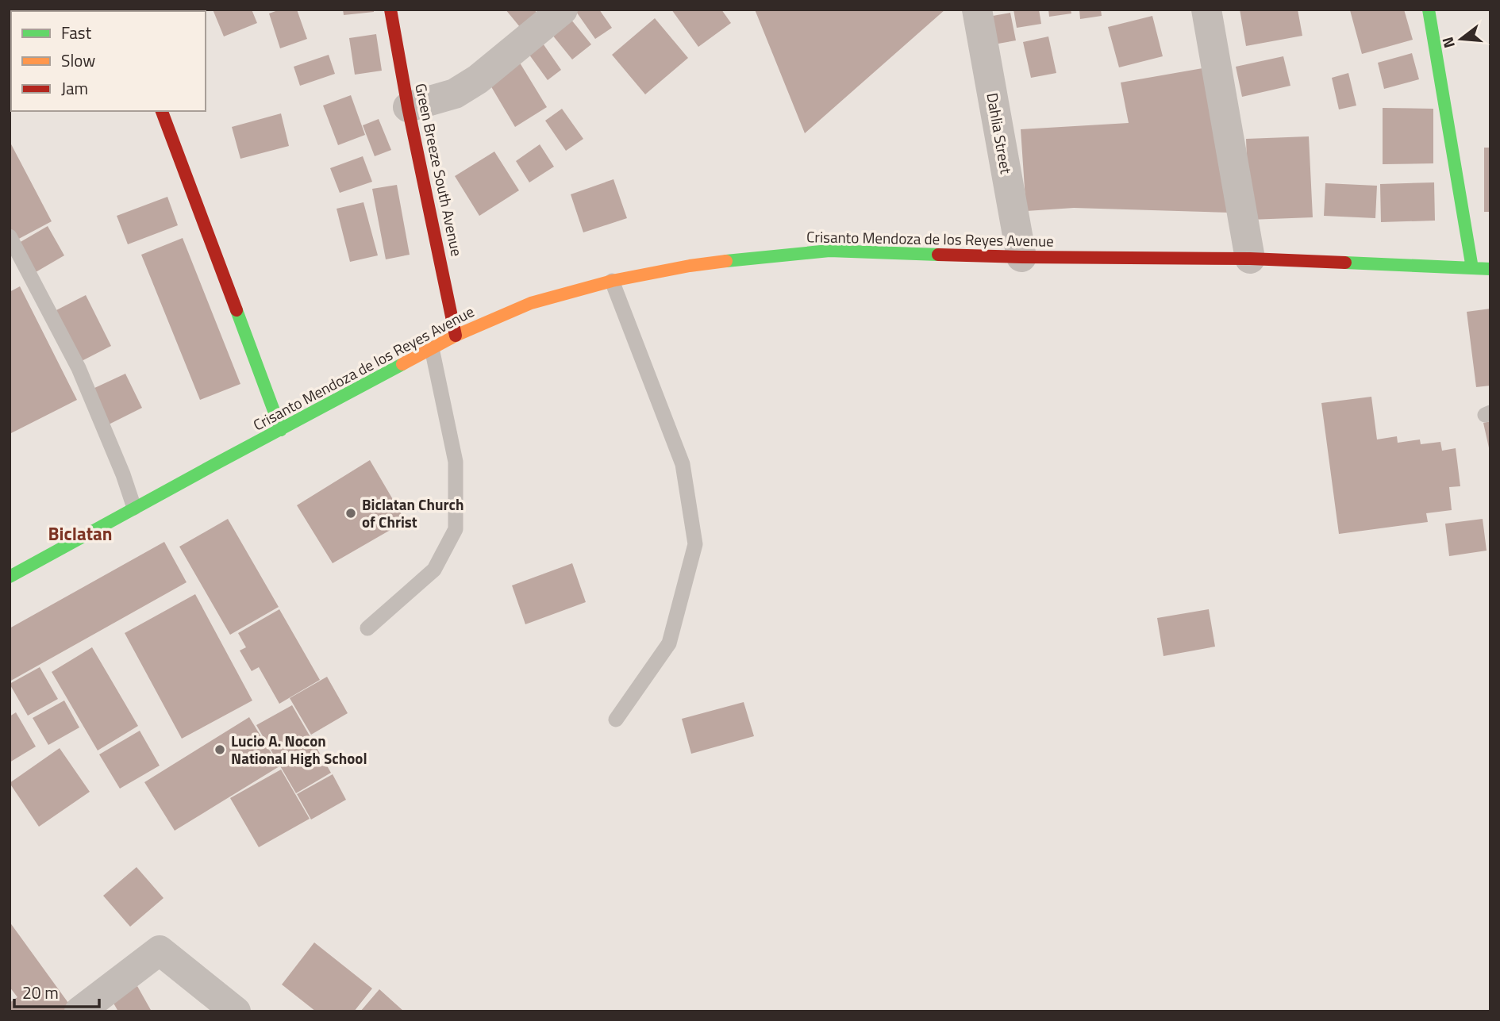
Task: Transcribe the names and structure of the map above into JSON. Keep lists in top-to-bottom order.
{
  "streets": {
    "main road": ["Green Breeze South Avenue", "Crisanto Mendoza de los Reyes Avenue"],
    "street": ["Dahlia Street"]
  },
  "crossings": [
    ["Dahlia Street", "Crisanto Mendoza de los Reyes Avenue"],
    ["Green Breeze South Avenue", "Crisanto Mendoza de los Reyes Avenue"]
  ],
  "districts": ["Biclatan"],
  "places": ["Biclatan Church of Christ", "Lucio A. Nocon National High School"],
  "legend": ["Fast", "Slow", "Jam"],
  "scale_bar": "20 m",
  "north": "left"
}
